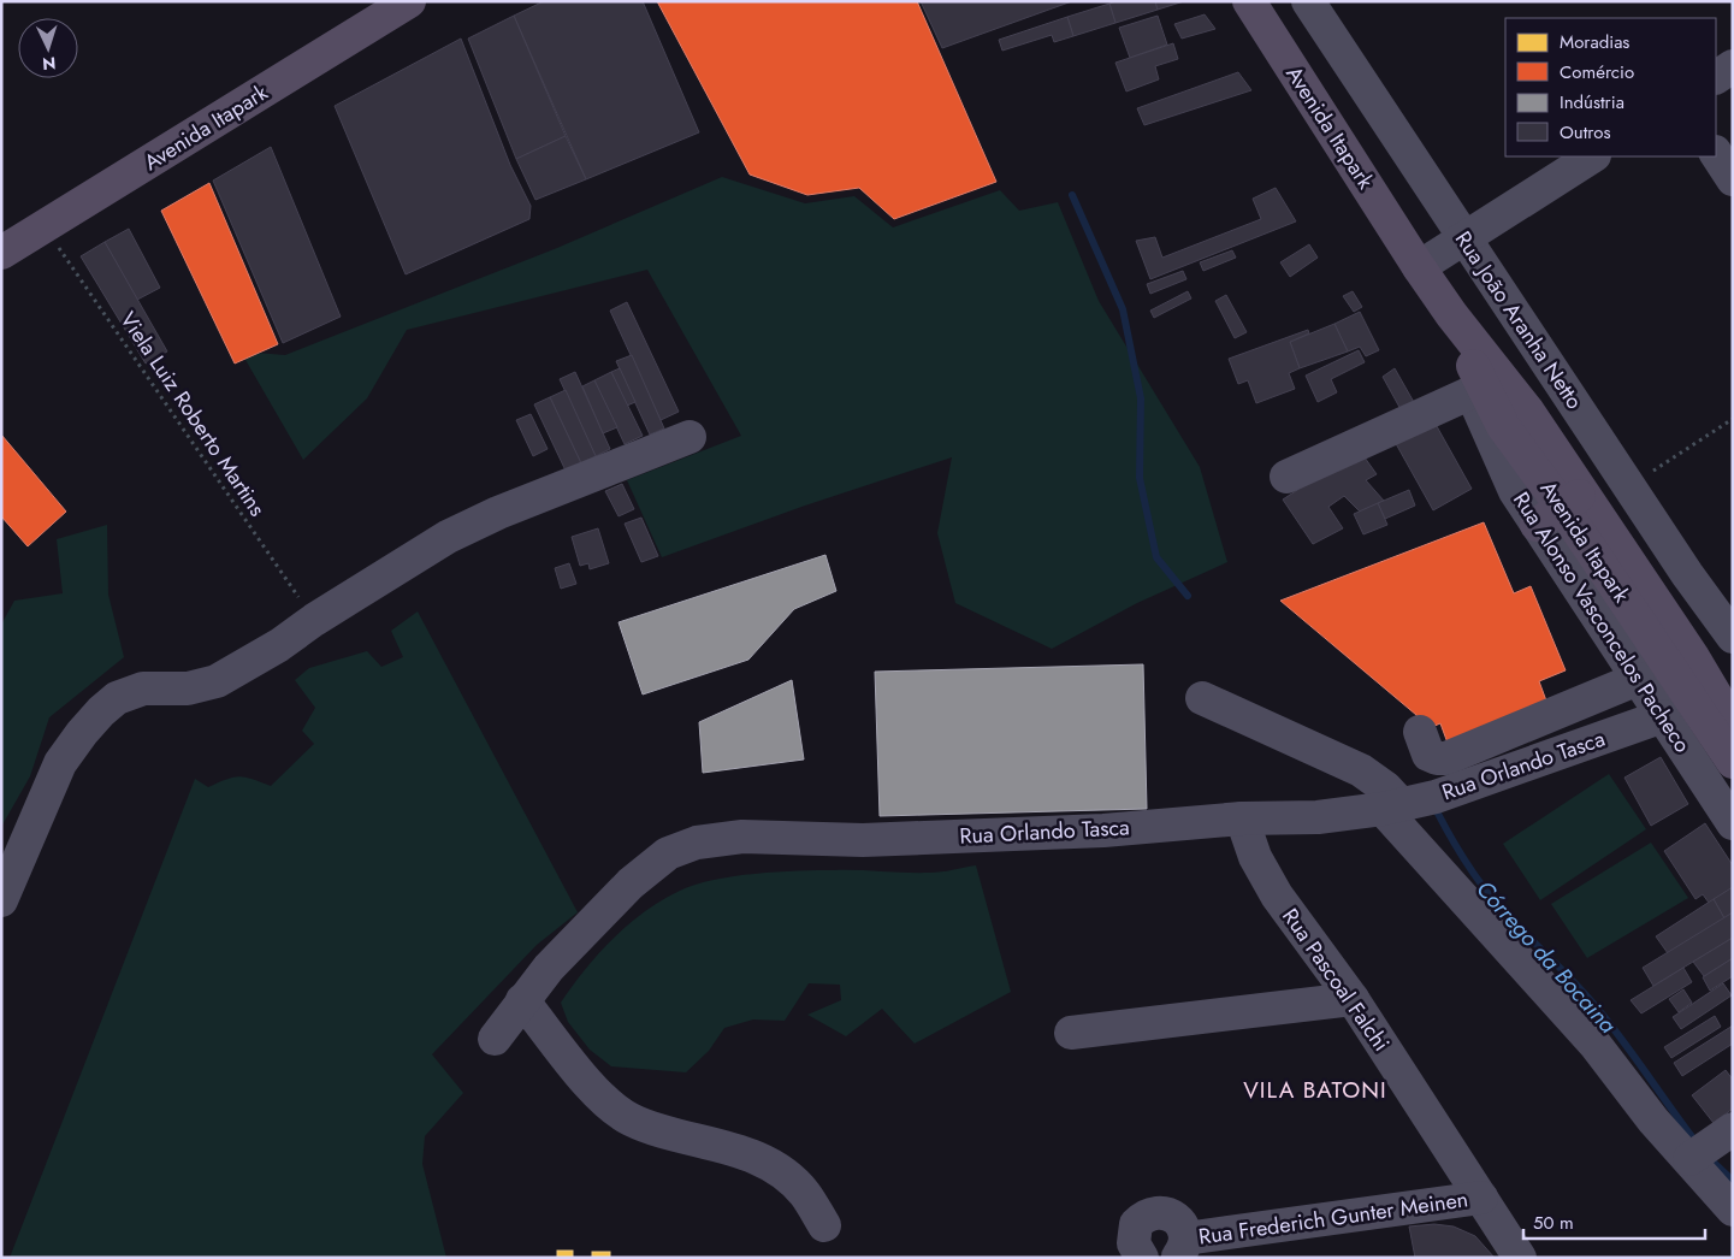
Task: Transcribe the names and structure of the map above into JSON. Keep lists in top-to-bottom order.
{
  "streets": {
    "main road": ["Avenida Itapark"],
    "street": [
      "Rua João Aranha Netto",
      "Rua Alonso Vasconcelos Pacheco",
      "Rua Orlando Tasca",
      "Rua Pascoal Falchi",
      "Rua Frederich Gunter Meinen"
    ],
    "path": ["Viela Luiz Roberto Martins"]
  },
  "crossings": [
    ["Avenida Itapark", "Viela Luiz Roberto Martins"],
    ["Avenida Itapark", "Rua Alonso Vasconcelos Pacheco"],
    ["Rua Alonso Vasconcelos Pacheco", "Rua Orlando Tasca"],
    ["Rua Orlando Tasca", "Rua Pascoal Falchi"],
    ["Rua Pascoal Falchi", "Rua Frederich Gunter Meinen"]
  ],
  "districts": ["VILA BATONI"],
  "water": ["Córrego da Bocaina"],
  "legend": [
    "Moradias",
    "Comércio",
    "Indústria",
    "Outros"
  ],
  "scale_bar": "50 m",
  "north": "bottom"
}
